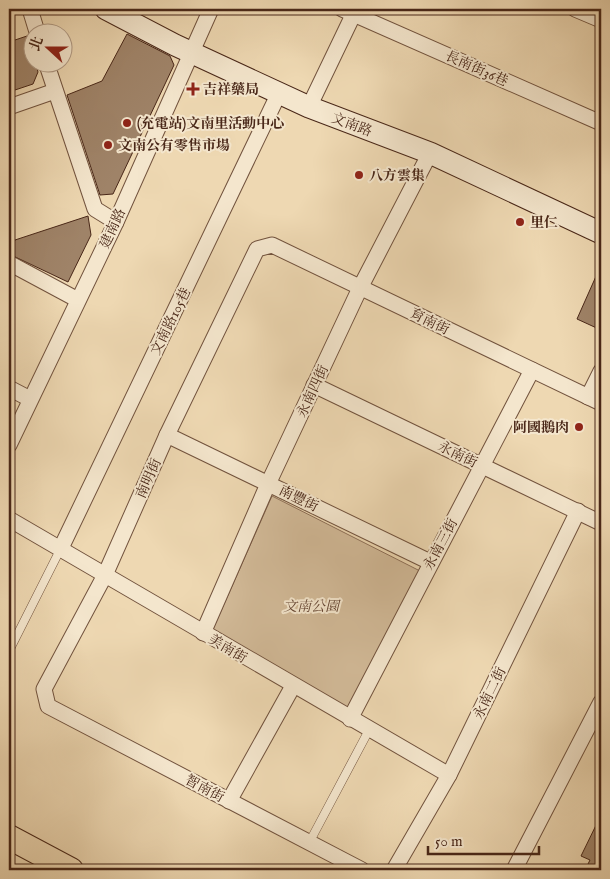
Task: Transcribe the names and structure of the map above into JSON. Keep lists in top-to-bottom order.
{
  "streets": {
    "street": [
      "長南街36巷",
      "文南路",
      "建南路",
      "文南路105巷",
      "育南街",
      "永南四街",
      "永南街",
      "南明街",
      "南豐街",
      "永南三街",
      "美南街",
      "永南二街",
      "智南街"
    ]
  },
  "crossings": [
    ["文南路", "建南路"],
    ["文南路", "文南路105巷"],
    ["文南路", "永南四街"],
    ["文南路105巷", "美南街"],
    ["育南街", "永南四街"],
    ["育南街", "南明街"],
    ["育南街", "永南三街"],
    ["永南四街", "永南街"],
    ["永南四街", "南豐街"],
    ["永南四街", "美南街"],
    ["永南街", "永南三街"],
    ["永南街", "永南二街"],
    ["南明街", "南豐街"],
    ["南明街", "美南街"],
    ["南明街", "智南街"],
    ["南豐街", "永南三街"],
    ["永南三街", "美南街"],
    ["美南街", "永南二街"]
  ],
  "parks": ["文南公園"],
  "places": {
    "health": ["吉祥藥局"],
    "other": [
      "(充電站)文南里活動中心",
      "文南公有零售市場",
      "八方雲集",
      "里仁",
      "阿國鵝肉"
    ]
  },
  "scale_bar": "50 m",
  "north": "left"
}
